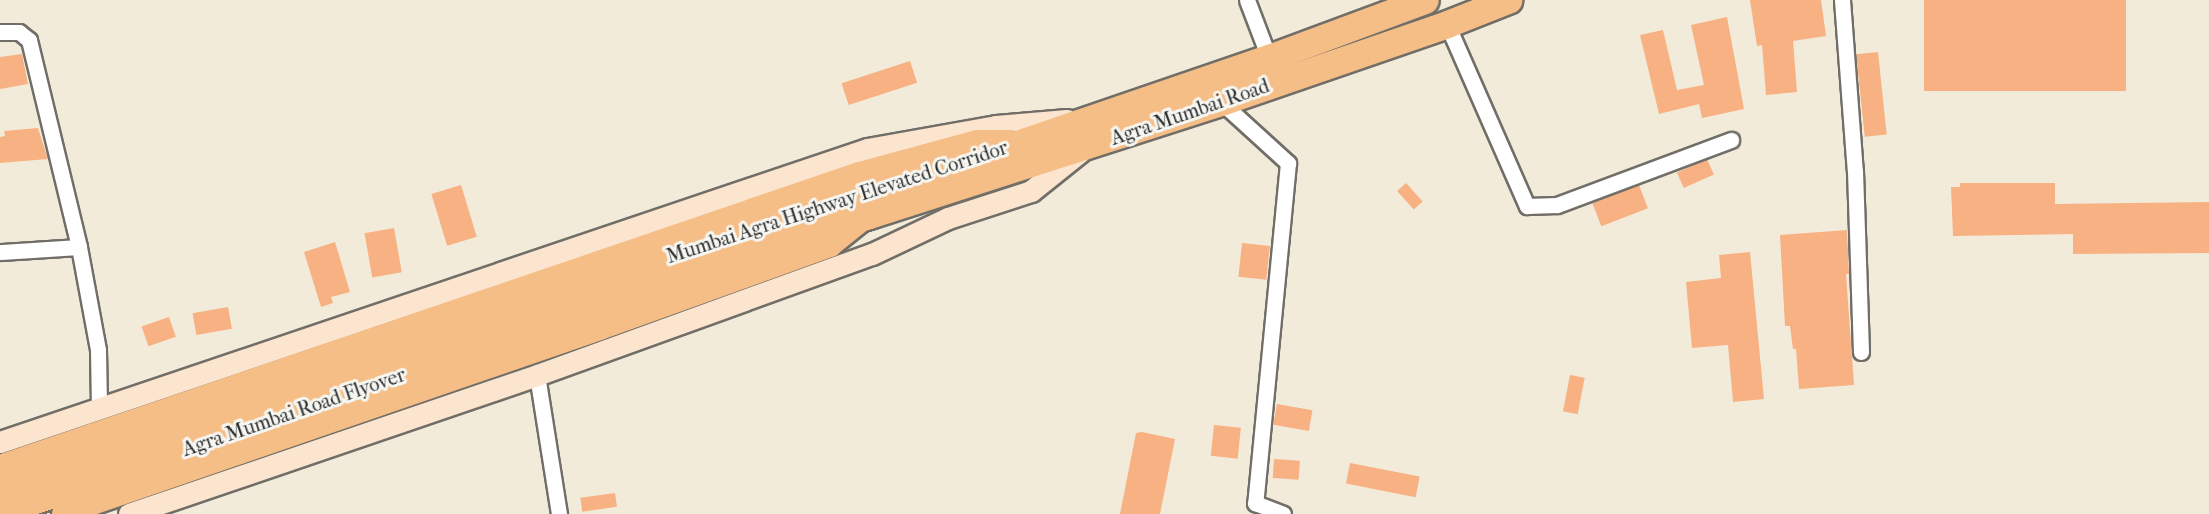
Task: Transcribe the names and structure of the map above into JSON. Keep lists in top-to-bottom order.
{
  "streets": {
    "highway": ["Agra Mumbai Road", "Mumbai Agra Highway Elevated Corridor", "Agra Mumbai Road Flyover"]
  },
  "crossings": [
    ["Agra Mumbai Road", "Mumbai Agra Highway Elevated Corridor"],
    ["Mumbai Agra Highway Elevated Corridor", "Agra Mumbai Road Flyover"]
  ]
}
